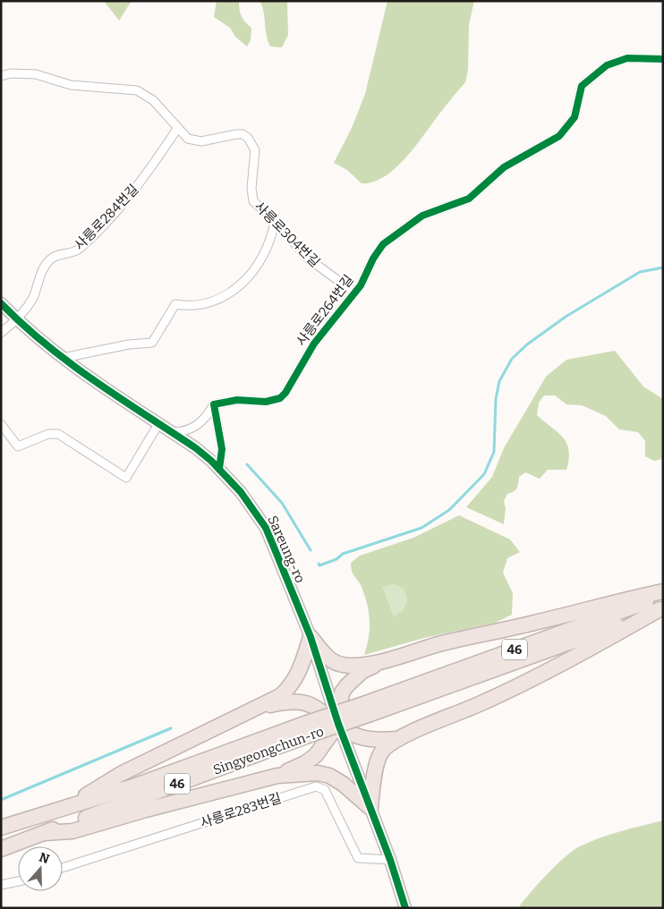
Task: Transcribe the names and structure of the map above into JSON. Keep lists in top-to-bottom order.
{
  "streets": {
    "highway": ["46", "Singyeongchun-ro"],
    "street": [
      "사릉로284번길",
      "사릉로304번길",
      "사릉로264번길",
      "Sareung-ro",
      "사릉로283번길"
    ]
  },
  "crossings": [
    ["사릉로284번길", "사릉로304번길"],
    ["사릉로284번길", "Sareung-ro"],
    ["사릉로304번길", "사릉로264번길"],
    ["Sareung-ro", "사릉로283번길"]
  ],
  "north": "top"
}
